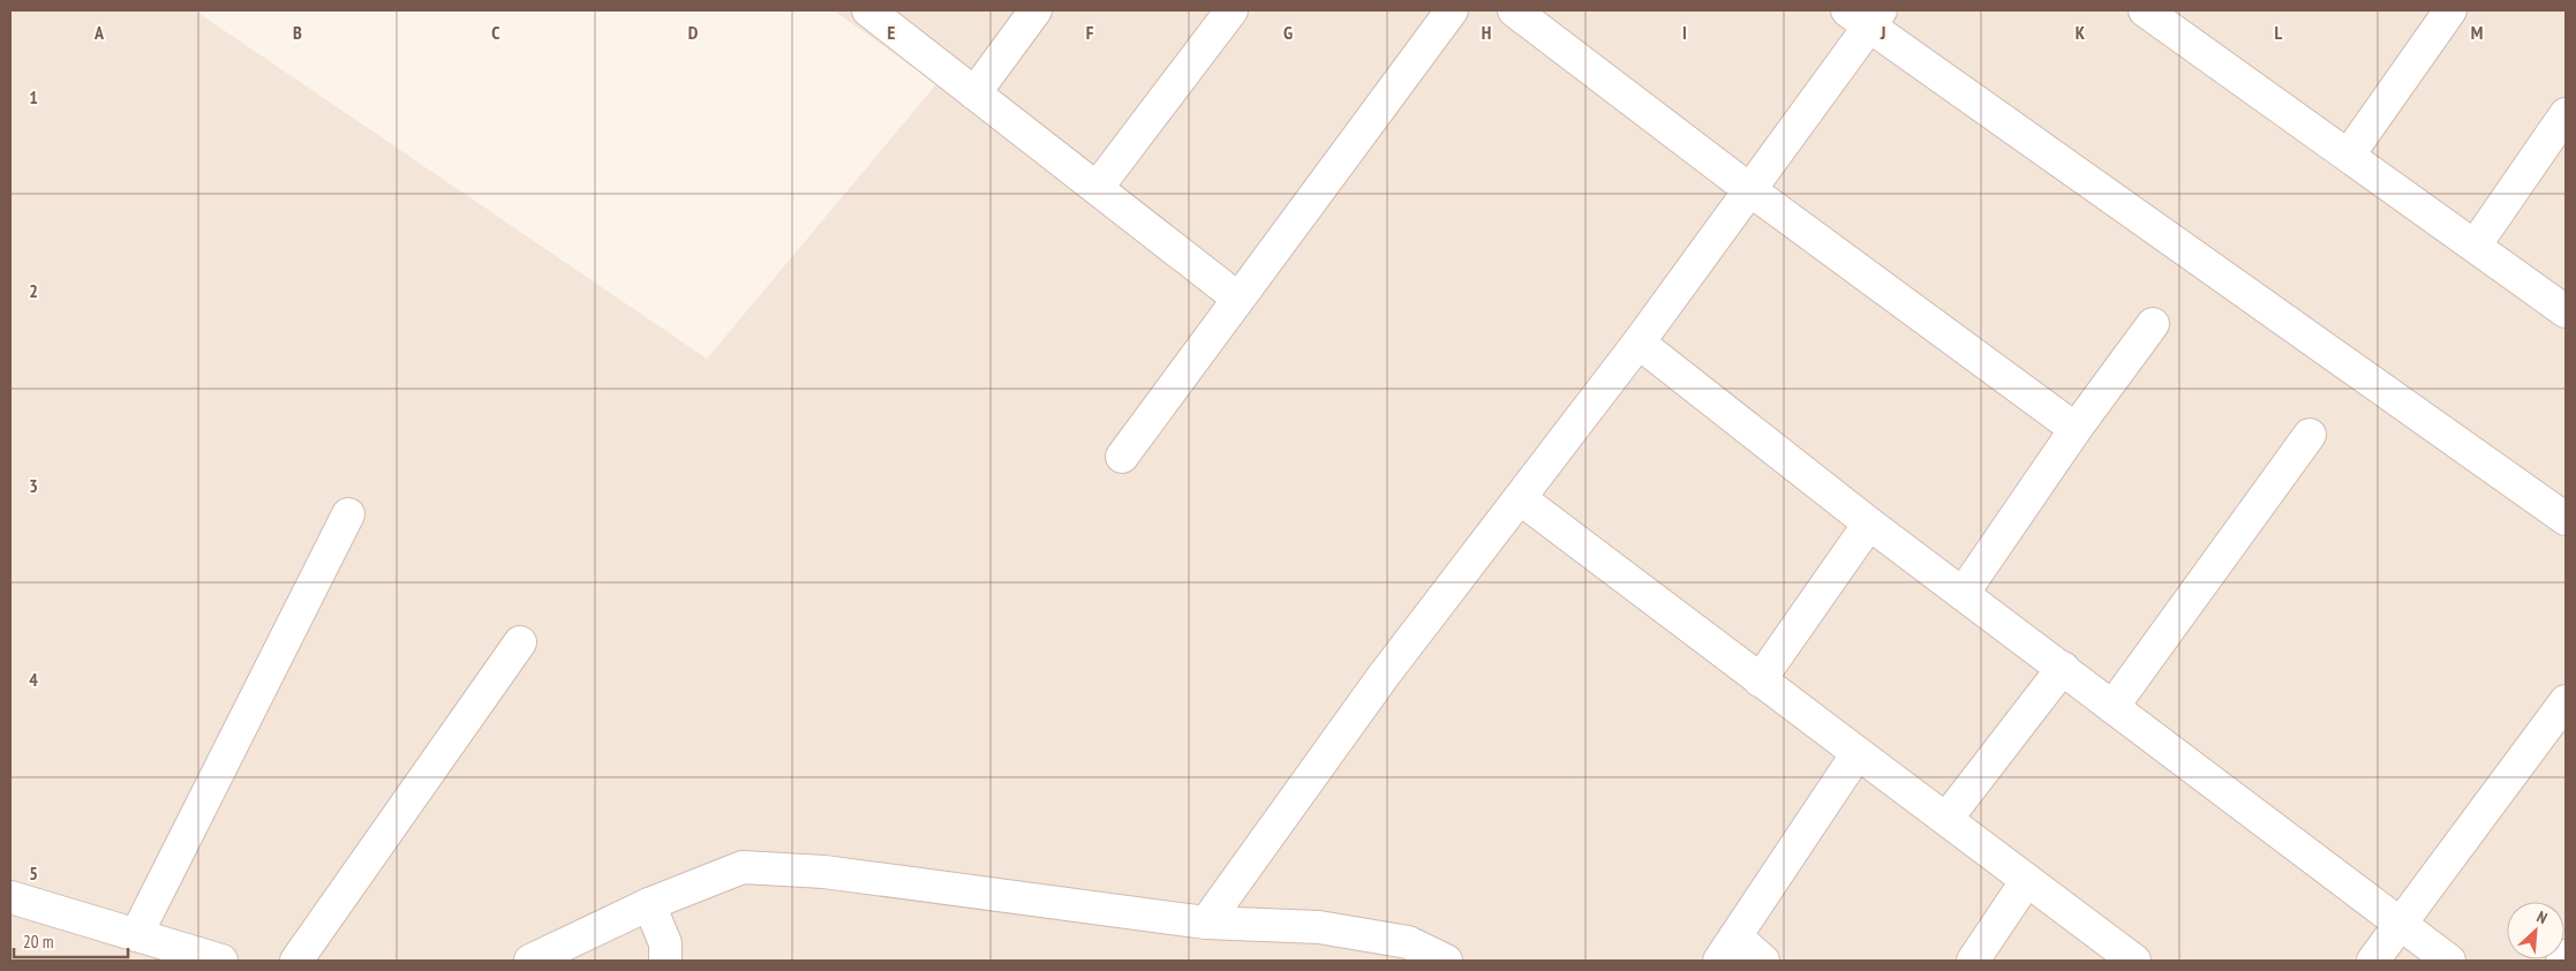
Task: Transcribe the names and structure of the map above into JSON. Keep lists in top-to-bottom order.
{
  "scale_bar": "20 m",
  "north": "top right",
  "grid": {
    "columns": [
      "A",
      "B",
      "C",
      "D",
      "E",
      "F",
      "G",
      "H",
      "I",
      "J",
      "K",
      "L",
      "M"
    ],
    "rows": [
      "1",
      "2",
      "3",
      "4",
      "5"
    ]
  }
}
